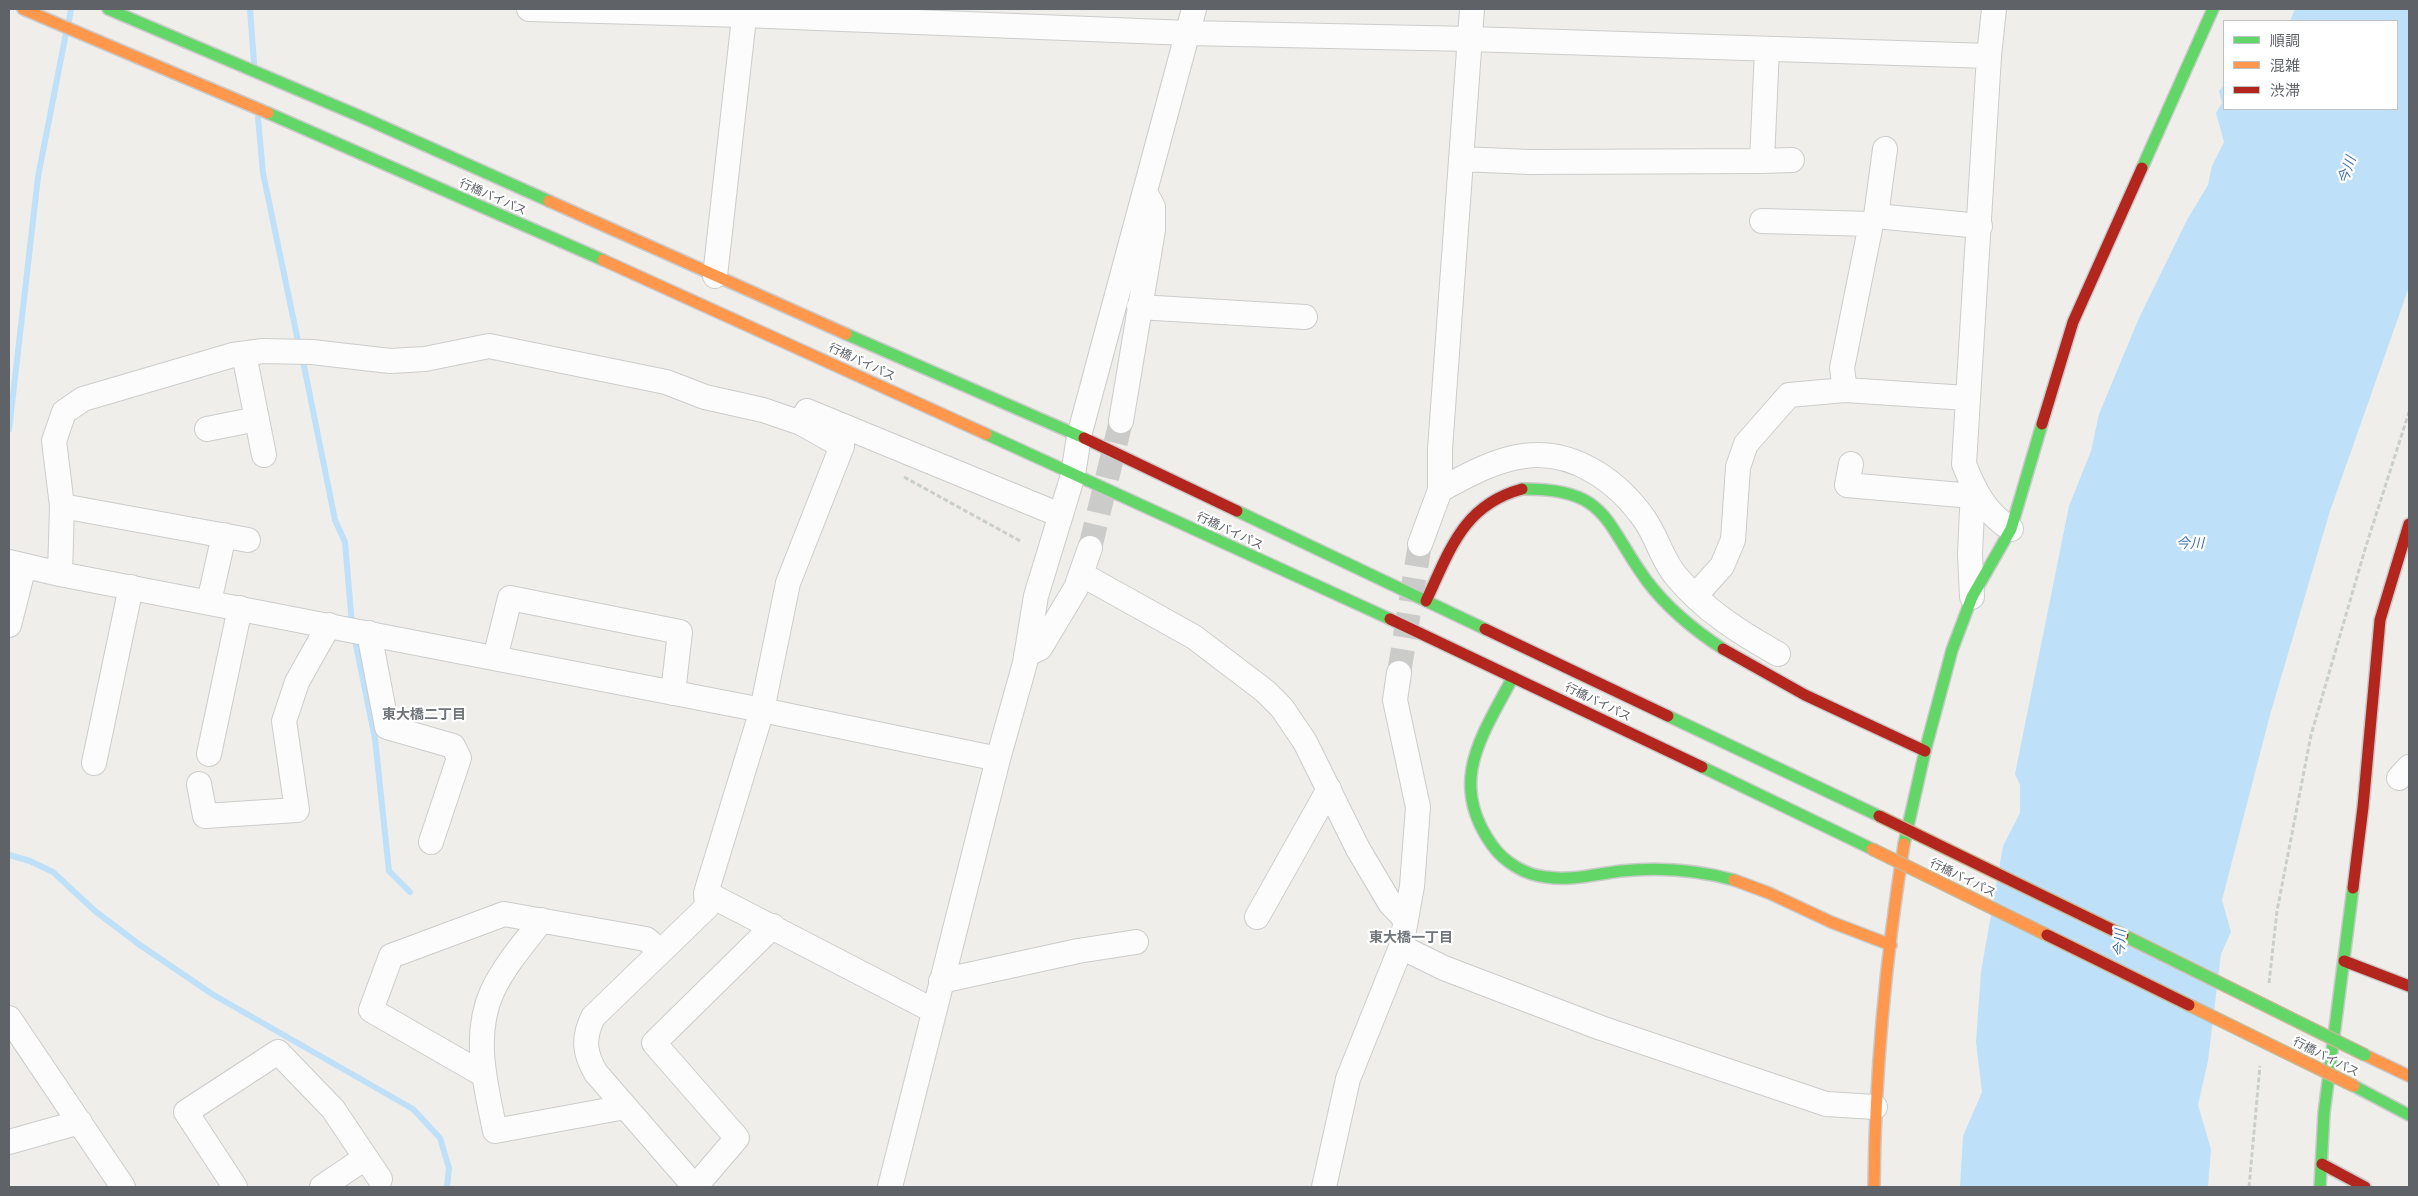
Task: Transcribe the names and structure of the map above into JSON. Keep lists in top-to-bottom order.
{
  "streets": {
    "main road": ["行橋バイパス"]
  },
  "districts": ["東大橋二丁目", "東大橋一丁目"],
  "water": ["今川"],
  "legend": ["順調", "混雑", "渋滞"]
}
